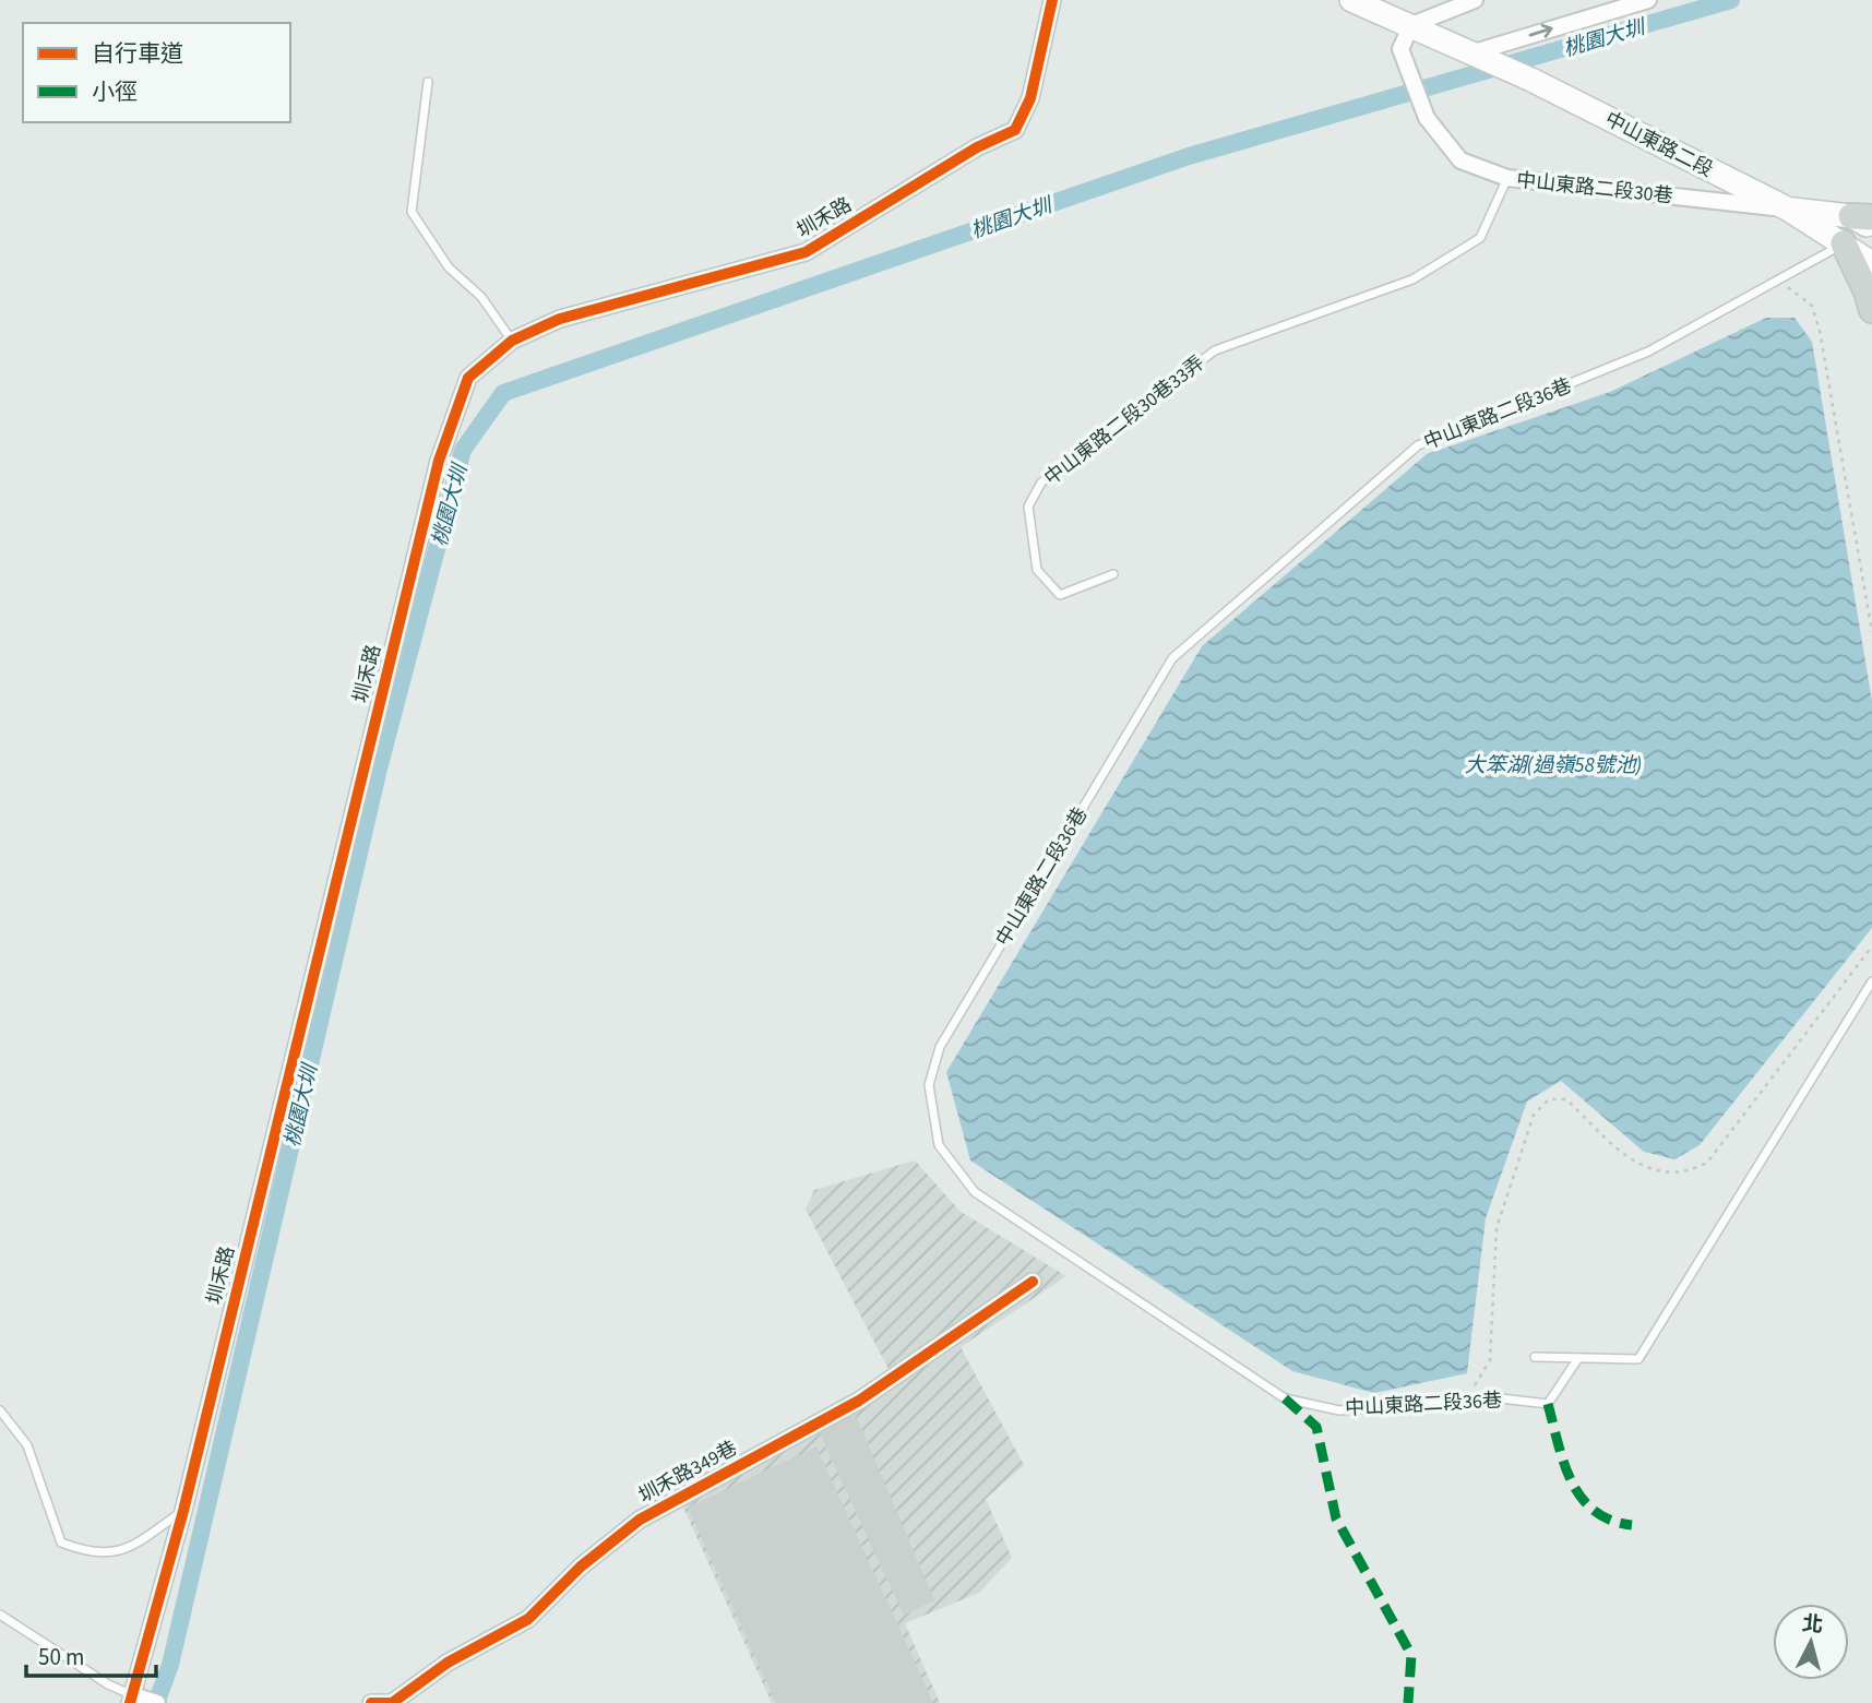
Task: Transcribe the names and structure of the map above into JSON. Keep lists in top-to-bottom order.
{
  "streets": {
    "main road": ["中山東路二段"],
    "street": ["中山東路二段30巷", "圳禾路", "圳禾路349巷"],
    "lane": ["中山東路二段36巷", "中山東路二段30巷33弄"]
  },
  "crossings": [
    ["中山東路二段", "中山東路二段30巷"],
    ["中山東路二段", "中山東路二段36巷"],
    ["中山東路二段30巷", "中山東路二段30巷33弄"]
  ],
  "water": ["桃園大圳", "大笨湖(過嶺58號池)"],
  "legend": ["自行車道", "小徑"],
  "scale_bar": "50 m",
  "north": "top"
}
